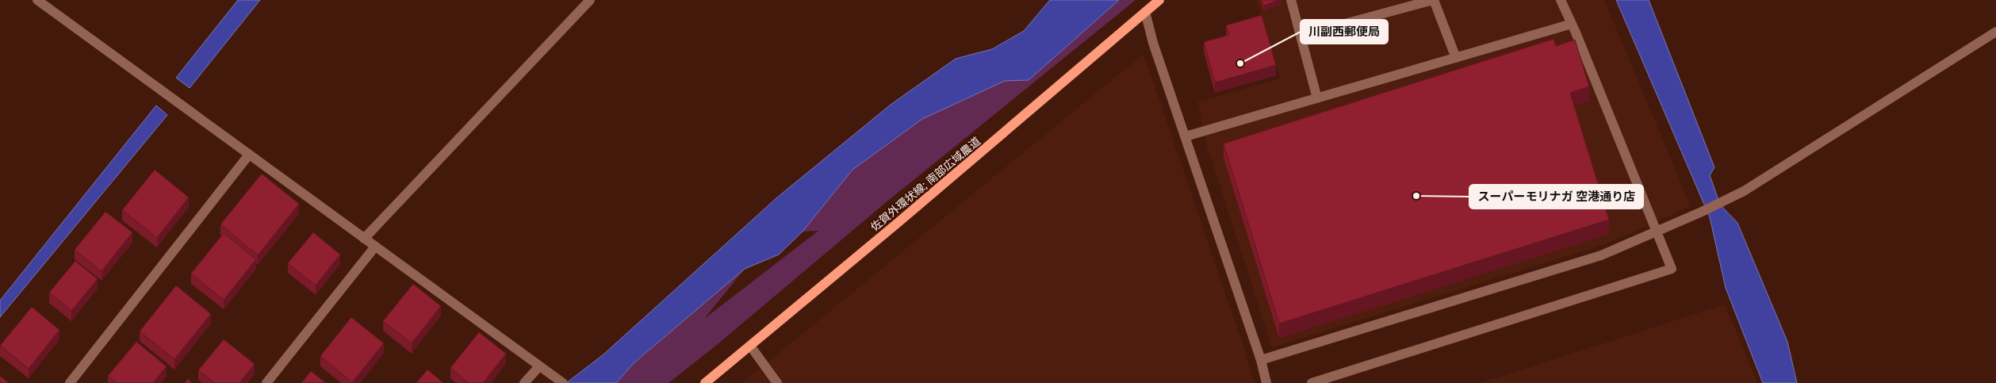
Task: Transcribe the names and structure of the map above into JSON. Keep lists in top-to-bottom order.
{
  "streets": {
    "main road": ["佐賀外環状線; 南部広域農道"]
  },
  "places": ["川副西郵便局", "スーパーモリナガ 空港通り店"]
}
